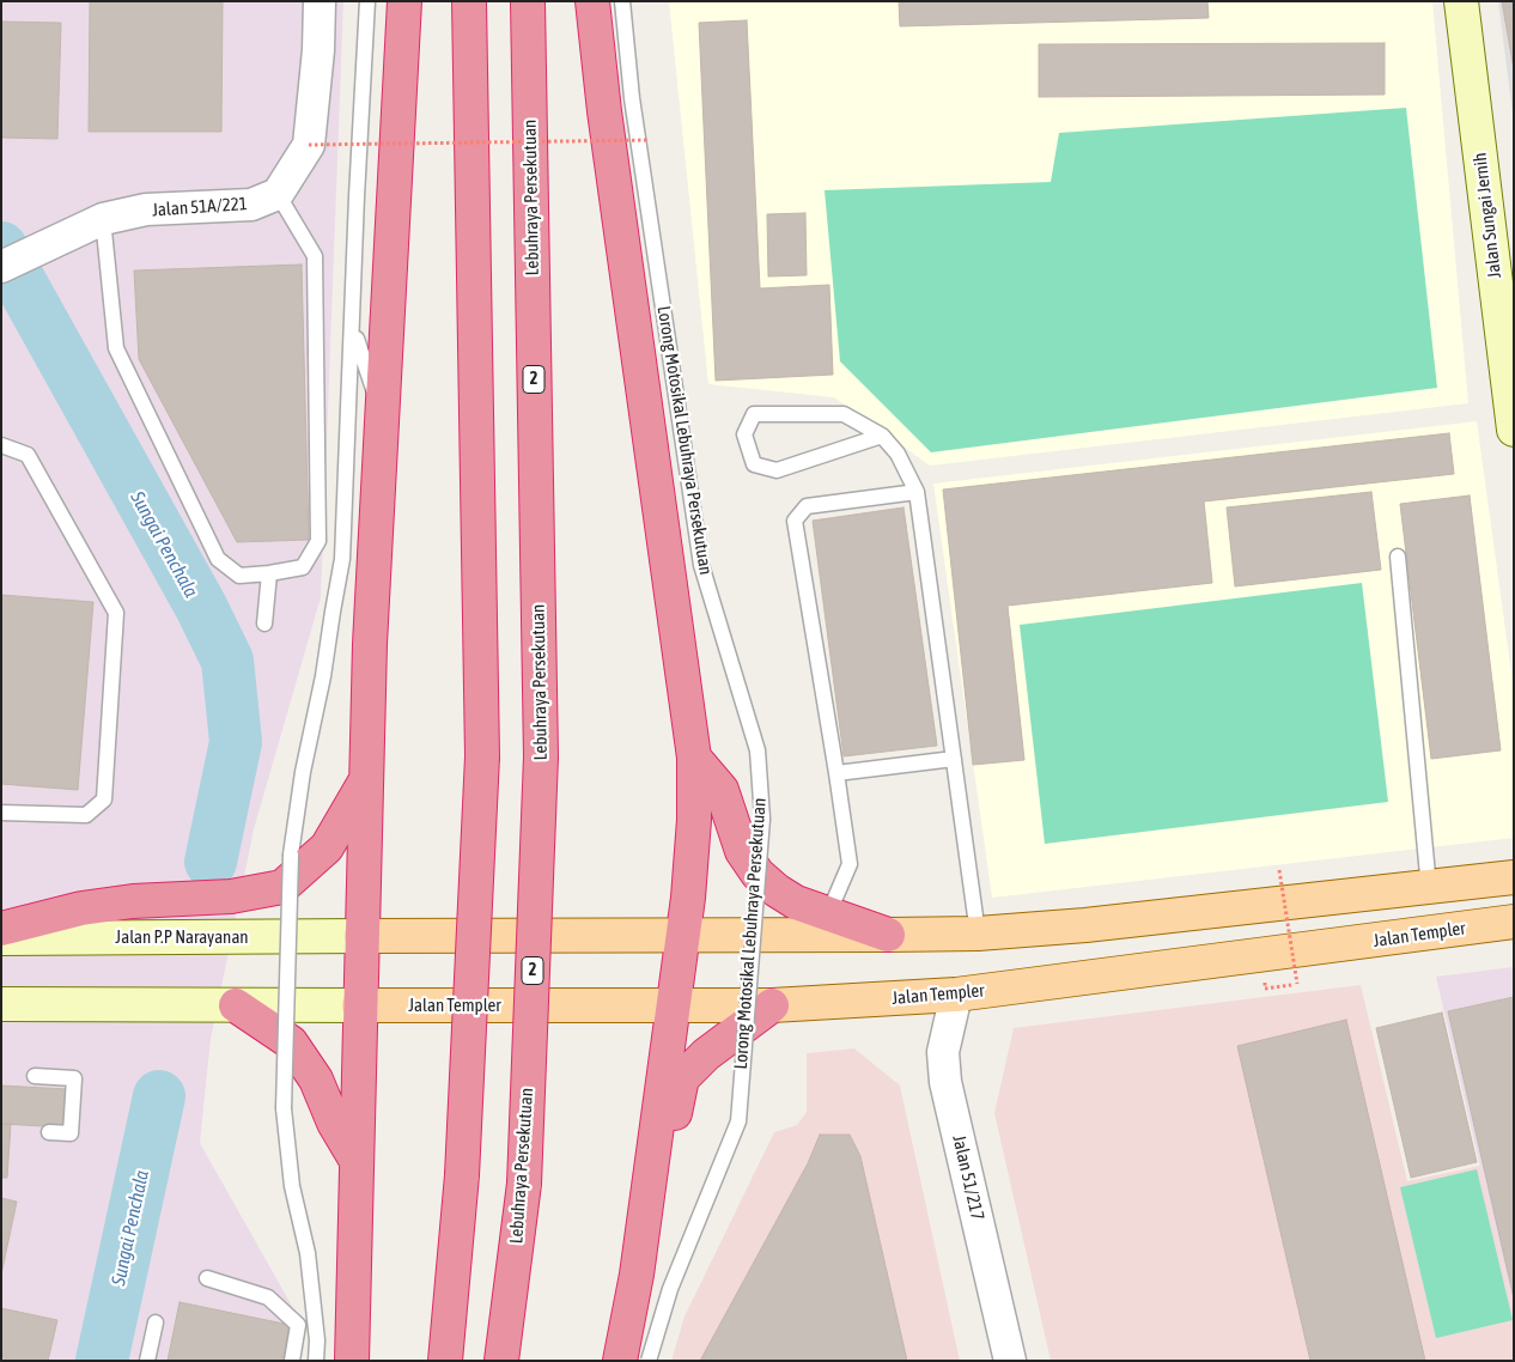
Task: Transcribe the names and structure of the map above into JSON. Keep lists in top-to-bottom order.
{
  "streets": {
    "highway": ["Lebuhraya Persekutuan", "2"],
    "main road": ["Jalan Sungai Jernih", "Jalan Templer", "Jalan P.P Narayanan"],
    "street": ["Jalan 51A/221", "Jalan 51/217"],
    "lane": ["Lorong Motosikal Lebuhraya Persekutuan"]
  },
  "crossings": [
    ["Jalan Templer", "Jalan 51/217"]
  ],
  "water": ["Sungai Penchala"]
}
